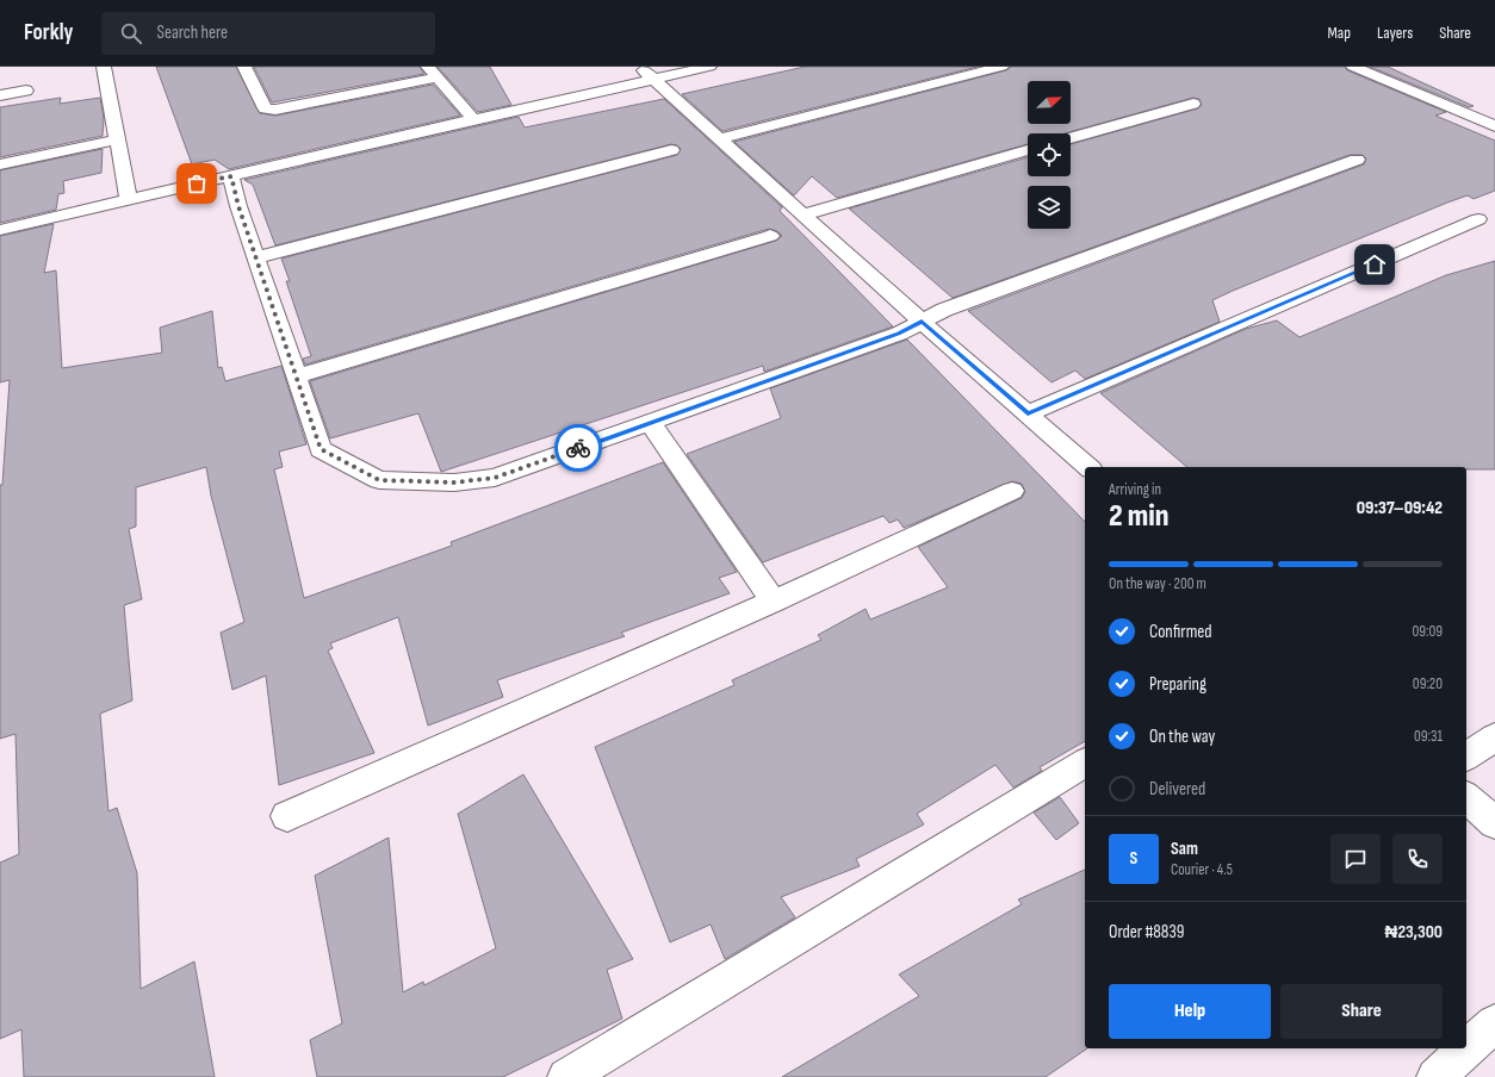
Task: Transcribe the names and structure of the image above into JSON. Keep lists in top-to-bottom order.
{
  "north": "top right",
  "page": {
    "header": "Forkly",
    "search": "Search here",
    "nav": ["Map", "Layers", "Share"],
    "heading": ["2 min", "Arriving in", "09:37–09:42"],
    "panel": [
      "Sam",
      "Courier · 4.5",
      "Order #8839",
      "₦23,300"
    ],
    "bar": "On the way · 200 m",
    "list": [
      ["Confirmed", "09:09"],
      ["Preparing", "09:20"],
      ["On the way", "09:31"],
      "Delivered"
    ],
    "round": "S",
    "buttons": ["Help", "Share"]
  }
}
